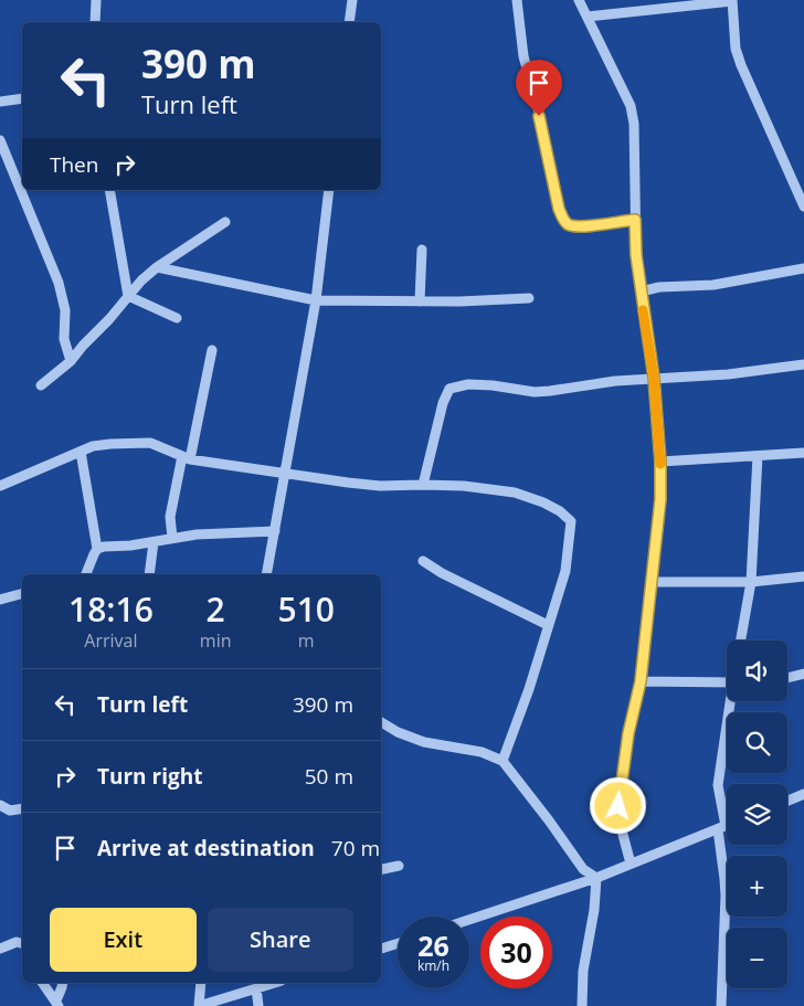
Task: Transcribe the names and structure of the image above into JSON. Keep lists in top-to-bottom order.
{
  "page": {
    "turn": ["390 m", "Turn left"],
    "then": "Then",
    "eta": [
      "18:16",
      "Arrival",
      "2",
      "min",
      "510",
      "m"
    ],
    "map_buttons": ["+", "−"],
    "list": [
      {
        "name": "Turn left",
        "value": "390 m"
      },
      {
        "name": "Turn right",
        "value": "50 m"
      },
      {
        "name": "Arrive at destination",
        "value": "70 m"
      }
    ],
    "buttons": ["Exit", "Share"],
    "speed": "26 km/h",
    "limit": "30"
  }
}
